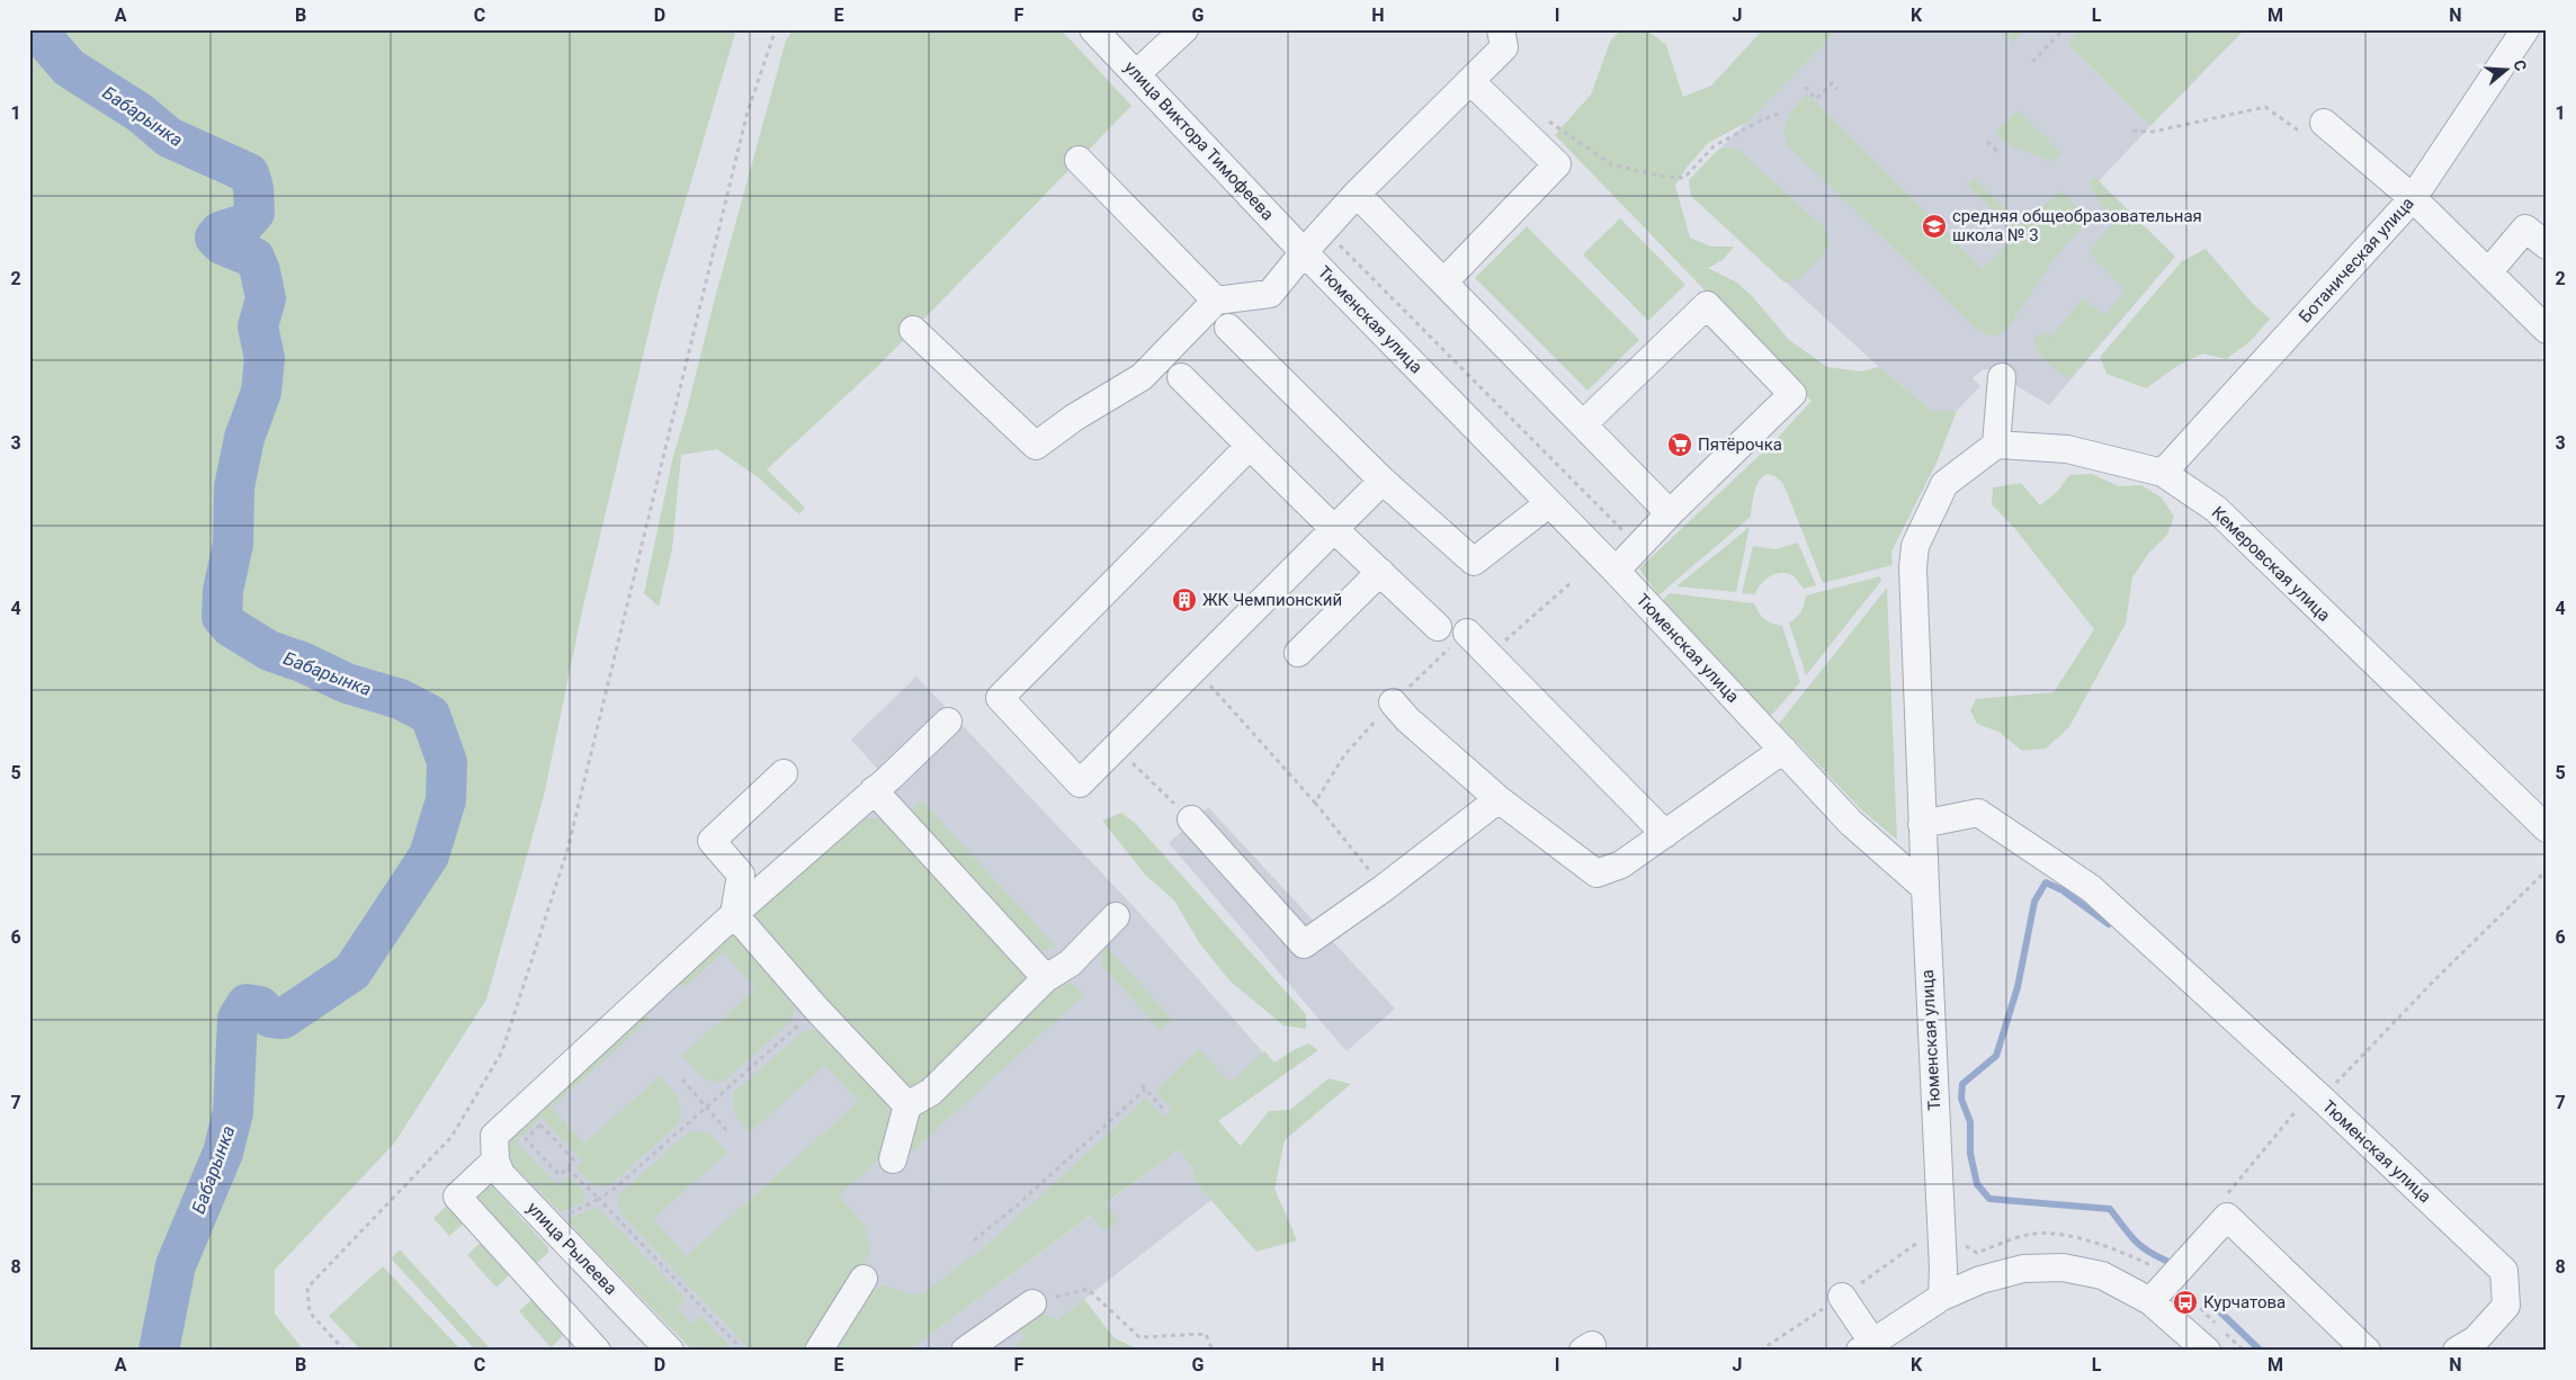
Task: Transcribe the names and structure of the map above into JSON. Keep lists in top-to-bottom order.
{
  "streets": {
    "street": [
      "улица Виктора Тимофеева",
      "Ботаническая улица",
      "Тюменская улица",
      "Кемеровская улица",
      "улица Рылеева"
    ]
  },
  "crossings": [
    ["улица Виктора Тимофеева", "Тюменская улица"],
    ["Ботаническая улица", "Кемеровская улица"]
  ],
  "water": ["Бабарынка"],
  "places": {
    "school or university": ["средняя общеобразовательная школа № 3"],
    "supermarket": ["Пятёрочка"],
    "building": ["ЖК Чемпионский"],
    "bus stop": ["Курчатова"]
  },
  "north": "right",
  "grid": {
    "columns": [
      "A",
      "B",
      "C",
      "D",
      "E",
      "F",
      "G",
      "H",
      "I",
      "J",
      "K",
      "L",
      "M",
      "N"
    ],
    "rows": [
      "1",
      "2",
      "3",
      "4",
      "5",
      "6",
      "7",
      "8"
    ]
  }
}
